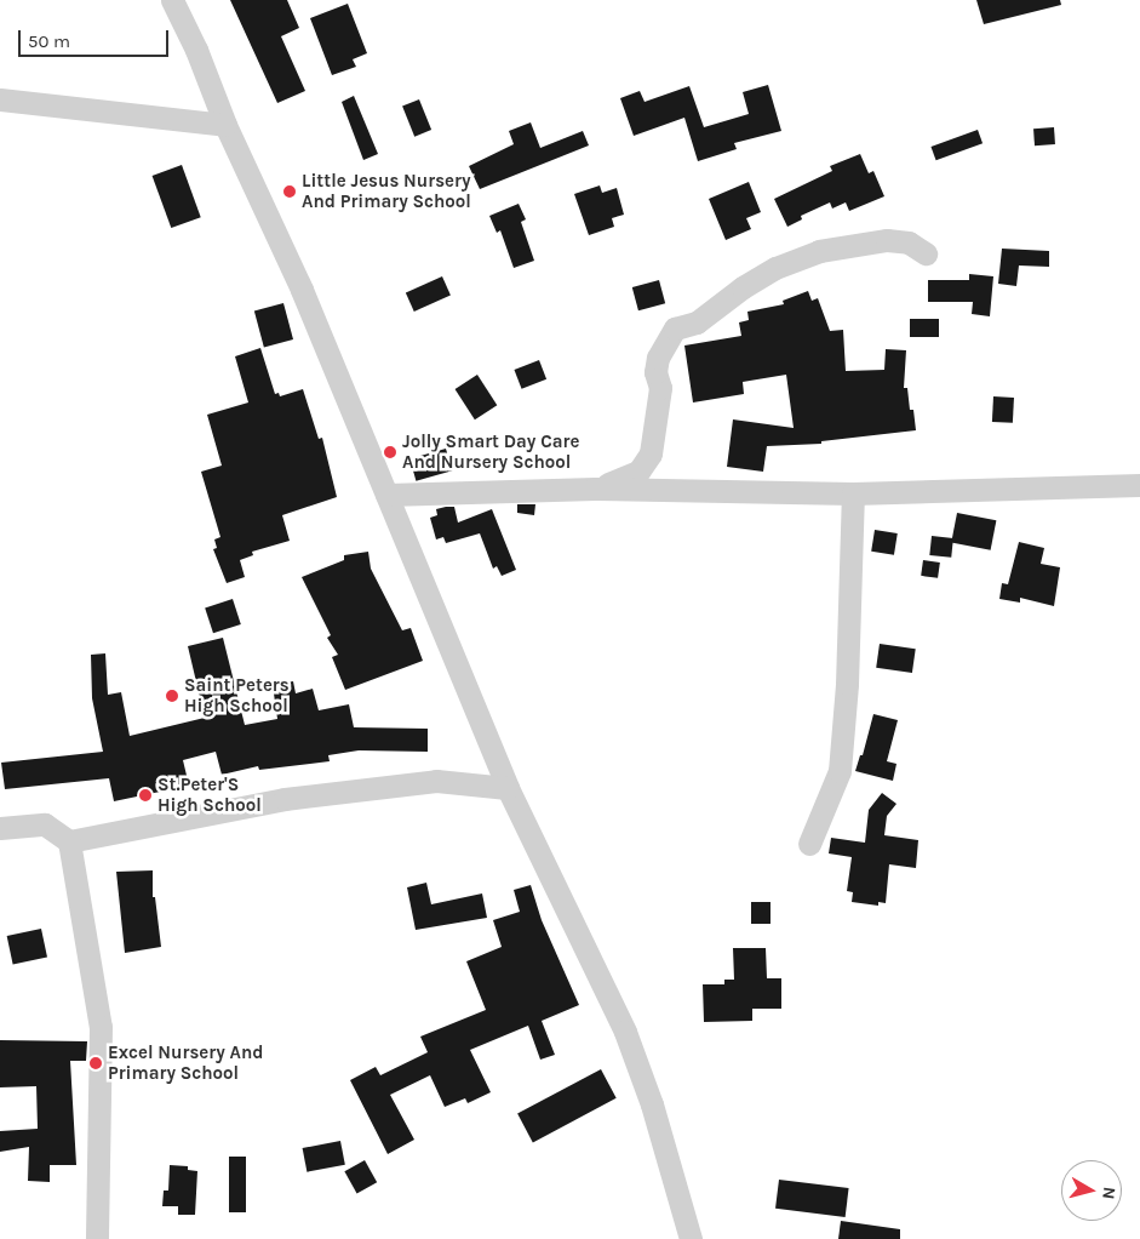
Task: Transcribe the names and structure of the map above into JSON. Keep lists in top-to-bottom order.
{
  "places": [
    "Little Jesus Nursery And Primary School",
    "Jolly Smart Day Care And Nursery School",
    "Saint Peters High School",
    "St.Peter'S High School",
    "Excel Nursery And Primary School"
  ],
  "scale_bar": "50 m",
  "north": "right"
}
